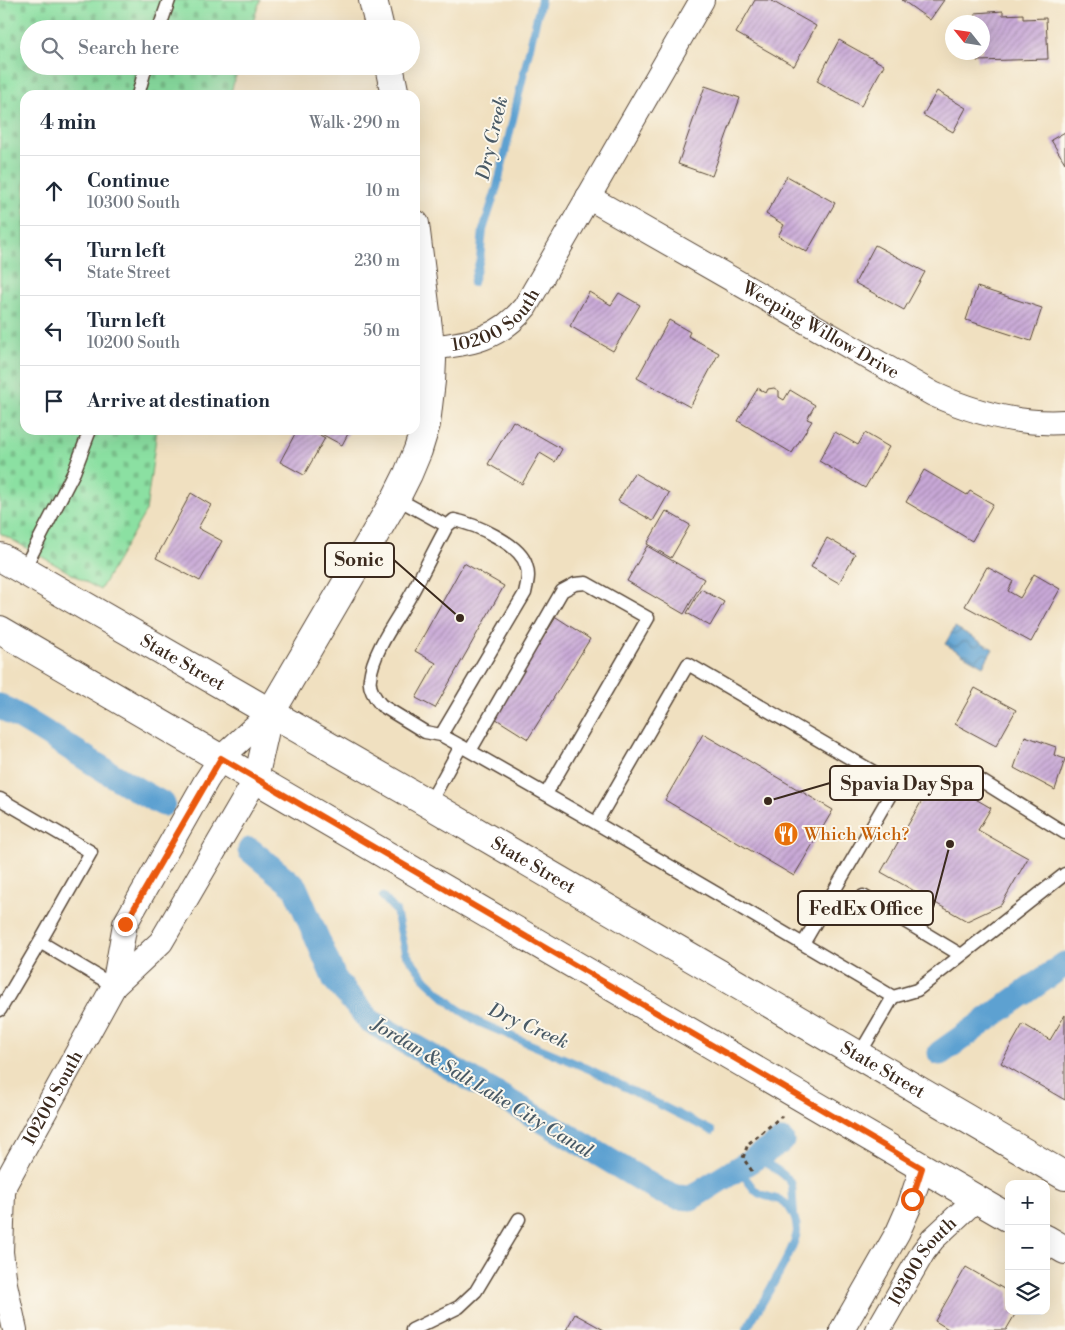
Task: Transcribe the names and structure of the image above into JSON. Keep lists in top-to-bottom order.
{
  "streets": {
    "main road": ["10200 South", "State Street"],
    "street": ["Weeping Willow Drive", "10300 South"]
  },
  "crossings": [
    ["10200 South", "Weeping Willow Drive"],
    ["10200 South", "State Street"]
  ],
  "water": ["Dry Creek", "Jordan & Salt Lake City Canal"],
  "places": {
    "other": ["Sonic", "Spavia Day Spa", "FedEx Office"],
    "restaurant": ["Which Wich?"]
  },
  "north": "top left",
  "page": {
    "search": "Search here",
    "heading": ["4 min", "Walk · 290 m"],
    "list": [
      ["Continue", "10300 South", "10 m"],
      ["Turn left", "State Street", "230 m"],
      ["Turn left", "10200 South", "50 m"],
      "Arrive at destination"
    ],
    "map_buttons": ["+", "−"]
  }
}
